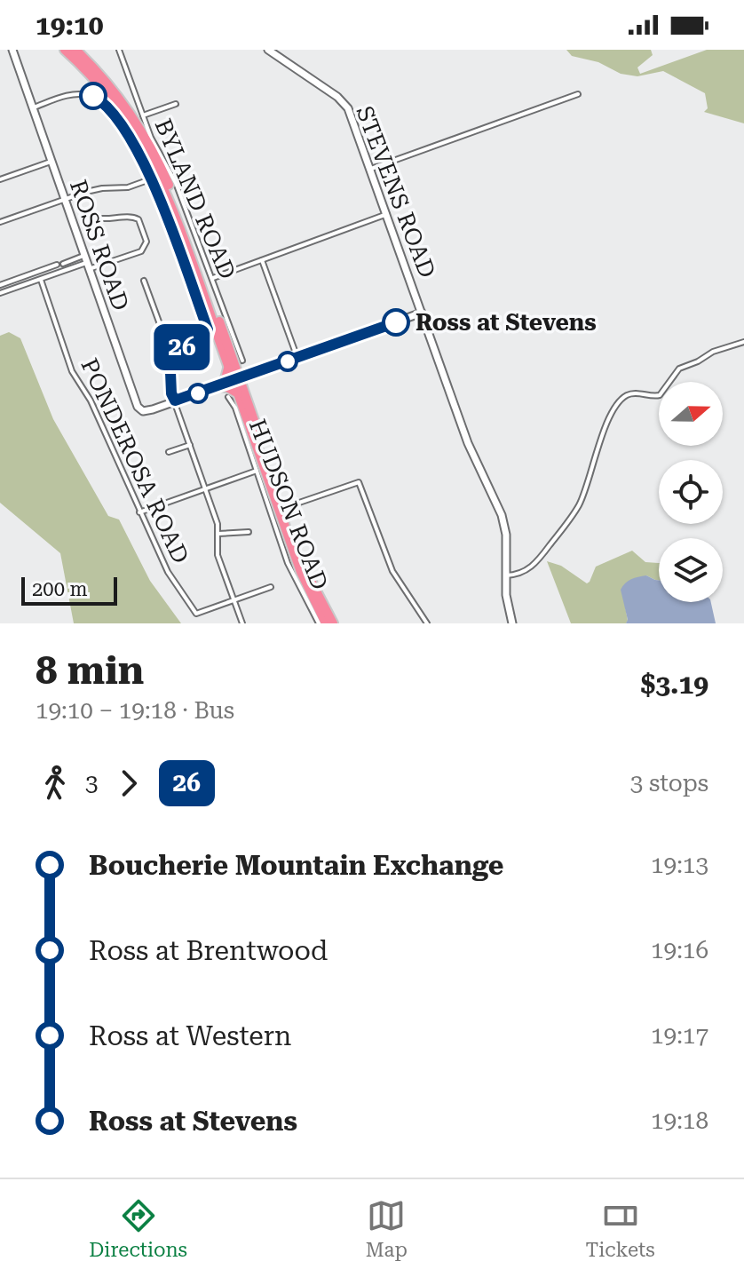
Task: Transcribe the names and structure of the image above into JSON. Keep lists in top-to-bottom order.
{
  "streets": {
    "street": [
      "STEVENS ROAD",
      "BYLAND ROAD",
      "ROSS ROAD",
      "PONDEROSA ROAD",
      "HUDSON ROAD"
    ]
  },
  "crossings": [
    ["STEVENS ROAD", "ROSS ROAD"]
  ],
  "places": ["Ross at Stevens"],
  "lines": ["bus line 26"],
  "scale_bar": "200 m",
  "north": "right",
  "page": {
    "status": "19:10",
    "on_map": "26",
    "scale": "200 m",
    "heading": ["8 min", "19:10 – 19:18 · Bus", "$3.19"],
    "legs": ["3", "26", "3 stops"],
    "list": [
      {
        "name": "Boucherie Mountain Exchange",
        "value": "19:13"
      },
      {
        "name": "Ross at Brentwood",
        "value": "19:16"
      },
      {
        "name": "Ross at Western",
        "value": "19:17"
      },
      {
        "name": "Ross at Stevens",
        "value": "19:18"
      }
    ],
    "tabs": ["Directions", "Map", "Tickets"]
  }
}
